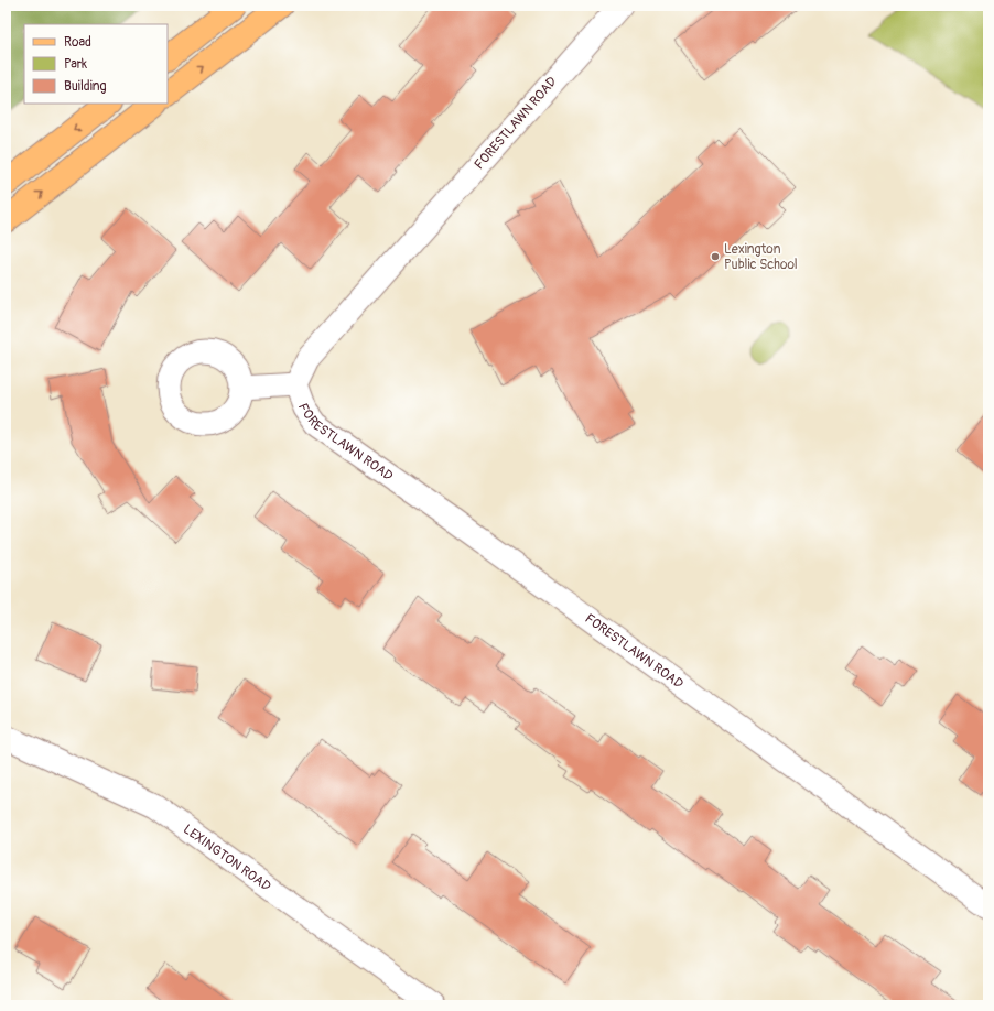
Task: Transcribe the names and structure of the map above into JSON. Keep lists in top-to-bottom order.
{
  "streets": {
    "street": ["FORESTLAWN ROAD", "LEXINGTON ROAD"]
  },
  "places": ["Lexington Public School"],
  "legend": ["Road", "Park", "Building"]
}
